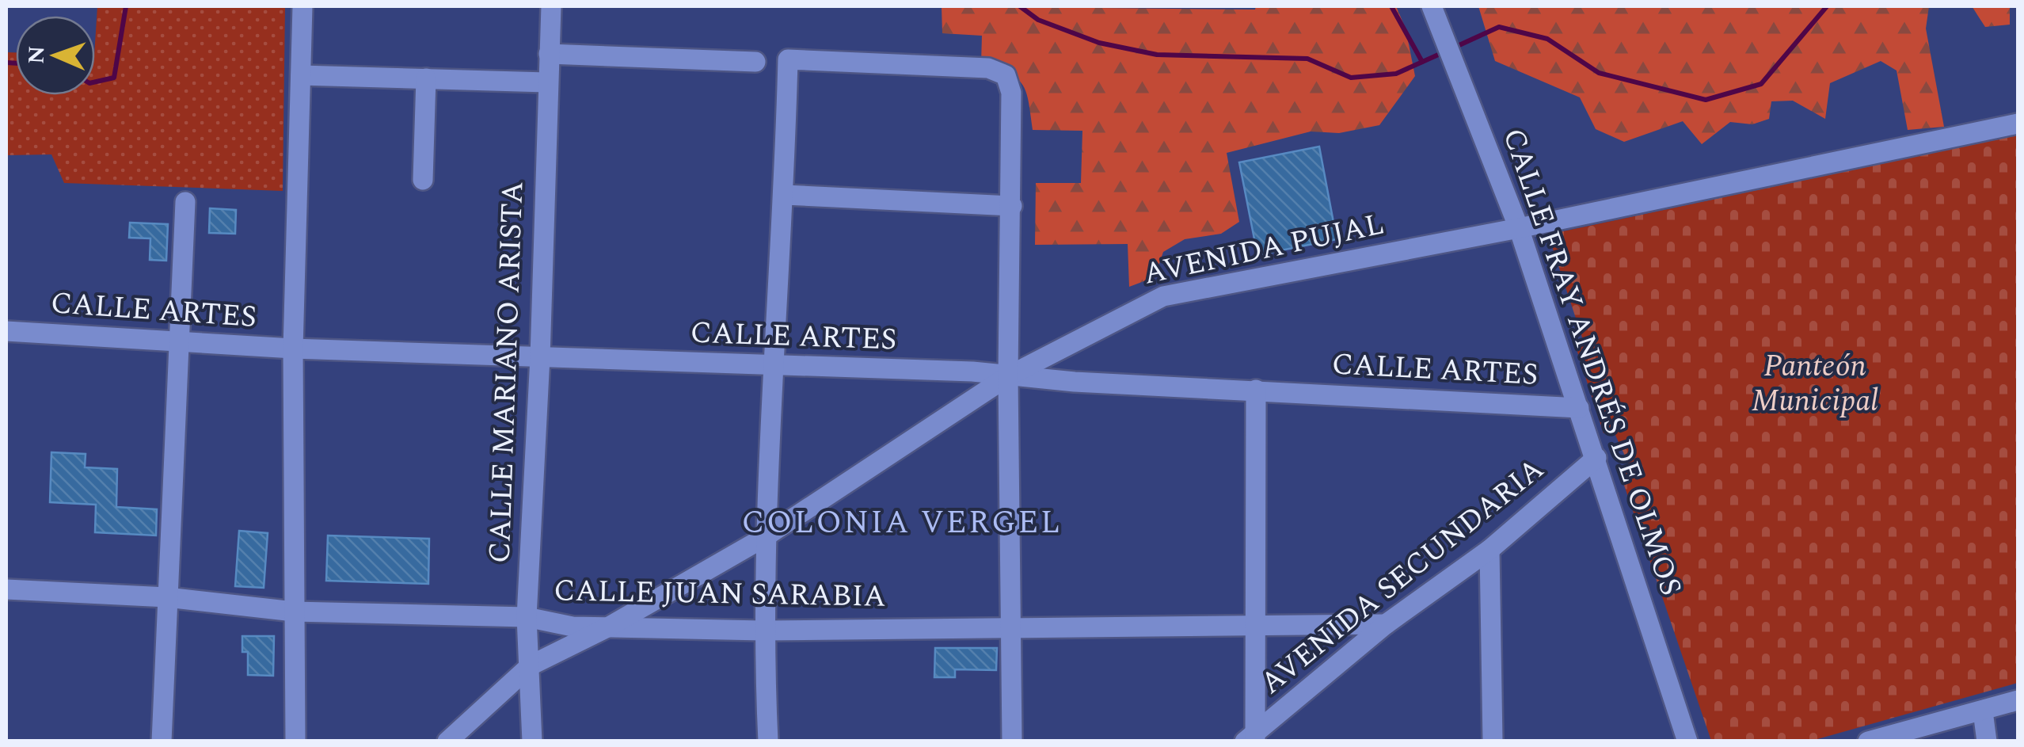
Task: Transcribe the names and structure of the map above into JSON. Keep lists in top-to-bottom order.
{
  "streets": {
    "street": [
      "AVENIDA PUJAL",
      "CALLE ARTES",
      "CALLE FRAY ANDRÉS DE OLMOS",
      "CALLE MARIANO ARISTA",
      "AVENIDA SECUNDARIA",
      "CALLE JUAN SARABIA"
    ]
  },
  "crossings": [
    ["AVENIDA PUJAL", "CALLE ARTES"],
    ["AVENIDA PUJAL", "CALLE FRAY ANDRÉS DE OLMOS"],
    ["AVENIDA PUJAL", "CALLE MARIANO ARISTA"],
    ["AVENIDA PUJAL", "CALLE JUAN SARABIA"],
    ["CALLE ARTES", "CALLE FRAY ANDRÉS DE OLMOS"],
    ["CALLE ARTES", "CALLE MARIANO ARISTA"],
    ["CALLE FRAY ANDRÉS DE OLMOS", "AVENIDA SECUNDARIA"],
    ["CALLE MARIANO ARISTA", "CALLE JUAN SARABIA"],
    ["AVENIDA SECUNDARIA", "CALLE JUAN SARABIA"]
  ],
  "districts": ["COLONIA VERGEL"],
  "parks": ["Panteón Municipal"],
  "north": "left"
}
